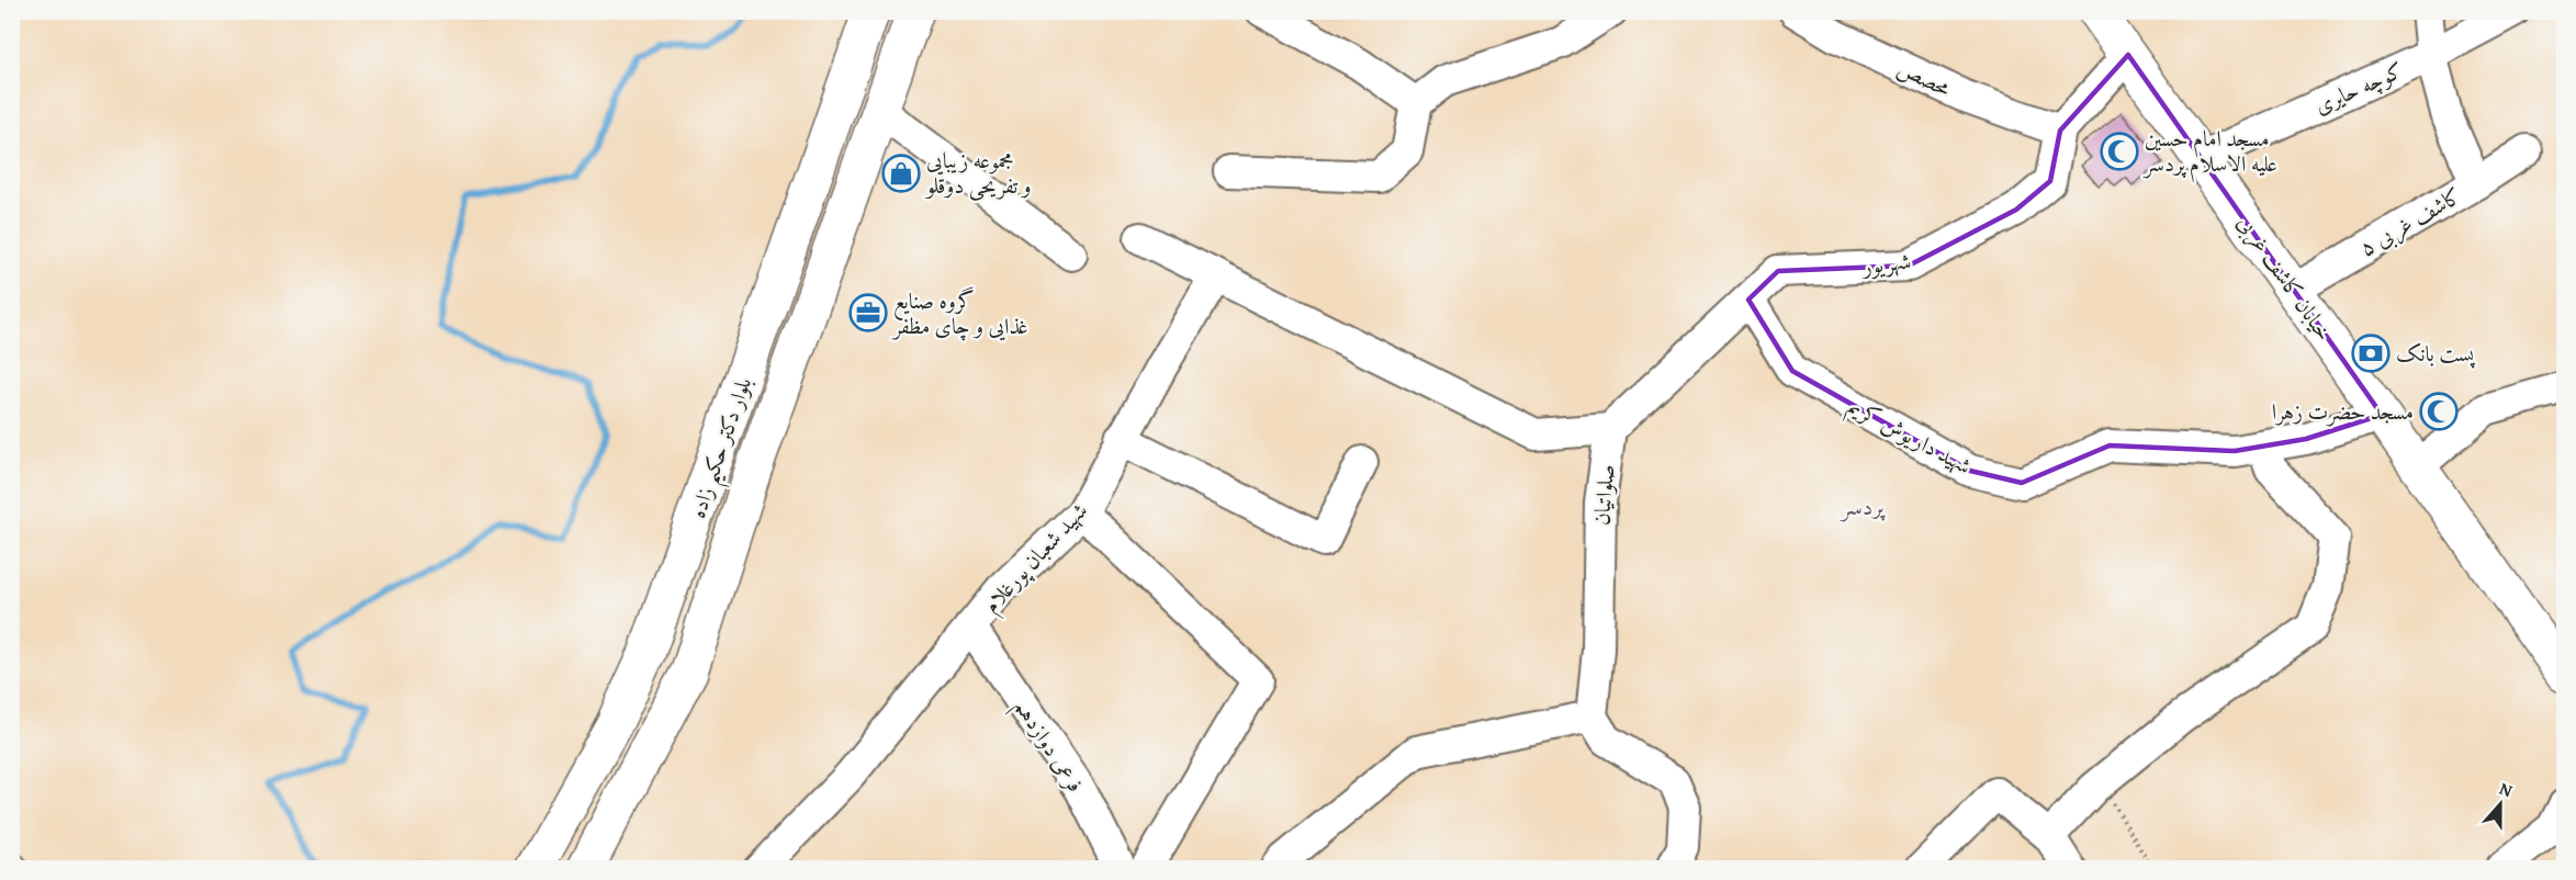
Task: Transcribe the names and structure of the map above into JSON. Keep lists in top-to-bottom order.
{
  "streets": {
    "main road": ["خیابان کاشف غربی", "بلوار دکتر حکیم زاده"],
    "street": [
      "محصص",
      "کوچه حایری",
      "کاشف غربی ۵",
      "شهریور",
      "شهید داریوش کریم",
      "صلواتیان",
      "شهید شعبان پورغلام",
      "فرعی دوازدهم"
    ]
  },
  "crossings": [
    ["محصص", "شهریور"],
    ["کوچه حایری", "خیابان کاشف غربی"],
    ["کاشف غربی ۵", "خیابان کاشف غربی"],
    ["شهریور", "شهید داریوش کریم"],
    ["شهریور", "صلواتیان"],
    ["خیابان کاشف غربی", "شهید داریوش کریم"],
    ["شهید شعبان پورغلام", "فرعی دوازدهم"]
  ],
  "districts": ["پردسر"],
  "places": {
    "mosque": ["مسجد امام حسین علیه الاسلام پردسر", "مسجد حضرت زهرا"],
    "shop": ["مجموعه زیبایی و تفریحی دوقلو"],
    "office": ["گروه صنایع غذایی و چای مظفر"],
    "bank": ["پست بانک"]
  },
  "north": "top"
}
